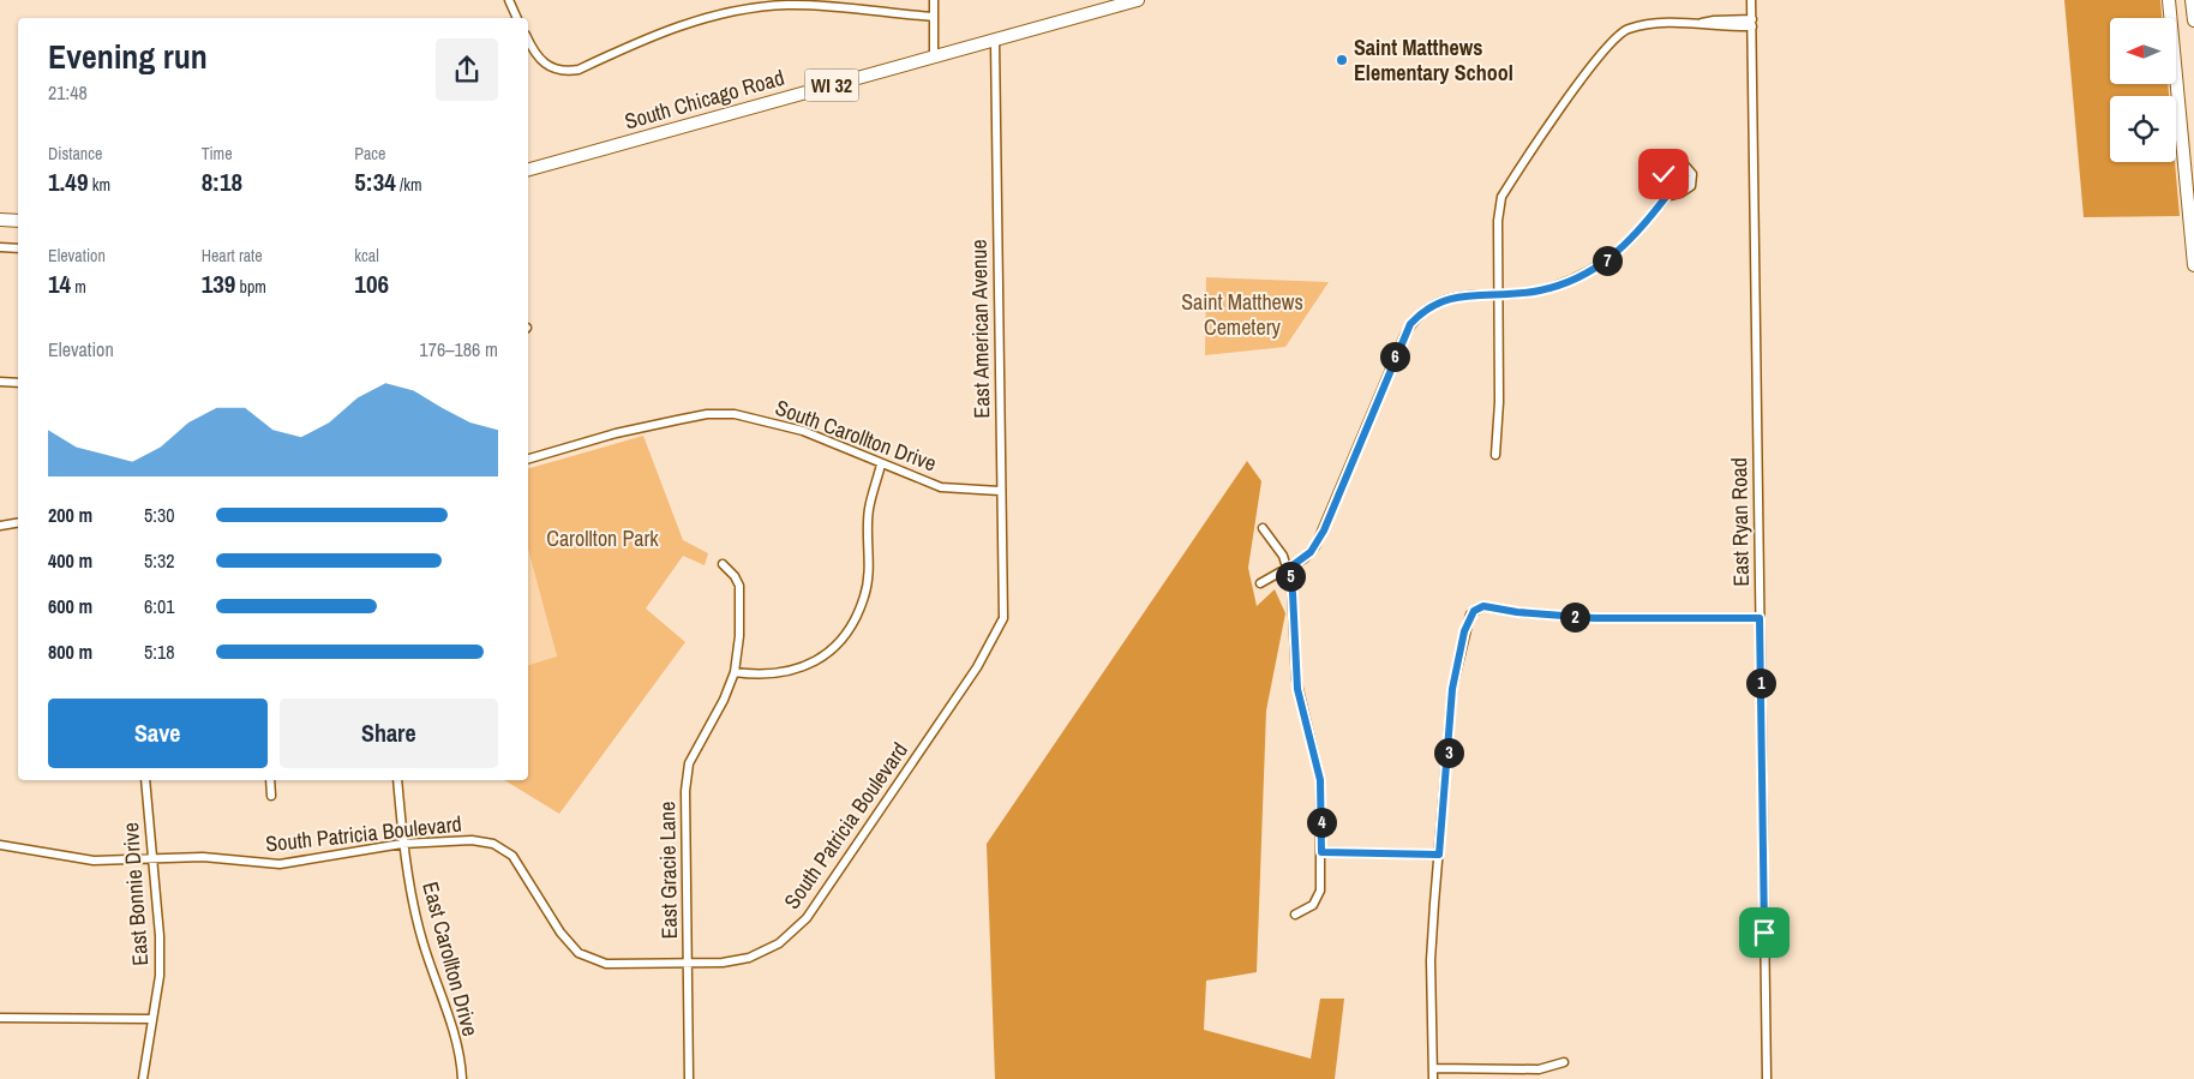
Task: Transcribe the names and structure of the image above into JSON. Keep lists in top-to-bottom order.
{
  "streets": {
    "main road": ["WI 32", "South Chicago Road"],
    "street": [
      "East American Avenue",
      "South Carollton Drive",
      "East Ryan Road",
      "South Patricia Boulevard",
      "East Gracie Lane",
      "East Bonnie Drive",
      "East Carollton Drive"
    ]
  },
  "crossings": [
    ["South Chicago Road", "East American Avenue"],
    ["East American Avenue", "South Carollton Drive"],
    ["East American Avenue", "South Patricia Boulevard"],
    ["South Patricia Boulevard", "East Gracie Lane"],
    ["South Patricia Boulevard", "East Bonnie Drive"],
    ["South Patricia Boulevard", "East Carollton Drive"]
  ],
  "parks": ["Saint Matthews Cemetery", "Carollton Park"],
  "places": ["Saint Matthews Elementary School"],
  "north": "left",
  "page": {
    "heading": ["Evening run", "21:48"],
    "stats": [
      ["Distance", "1.49 km"],
      ["Time", "8:18"],
      ["Pace", "5:34 /km"],
      ["Elevation", "14 m"],
      ["Heart rate", "139 bpm"],
      ["kcal", "106"]
    ],
    "pins": [
      "7",
      "6",
      "5",
      "2",
      "1",
      "3",
      "4"
    ],
    "chart": ["Elevation", "176–186 m"],
    "list": [
      {
        "name": "200 m",
        "note": "5:30"
      },
      {
        "name": "400 m",
        "note": "5:32"
      },
      {
        "name": "600 m",
        "note": "6:01"
      },
      {
        "name": "800 m",
        "note": "5:18"
      }
    ],
    "buttons": ["Save", "Share"]
  }
}
